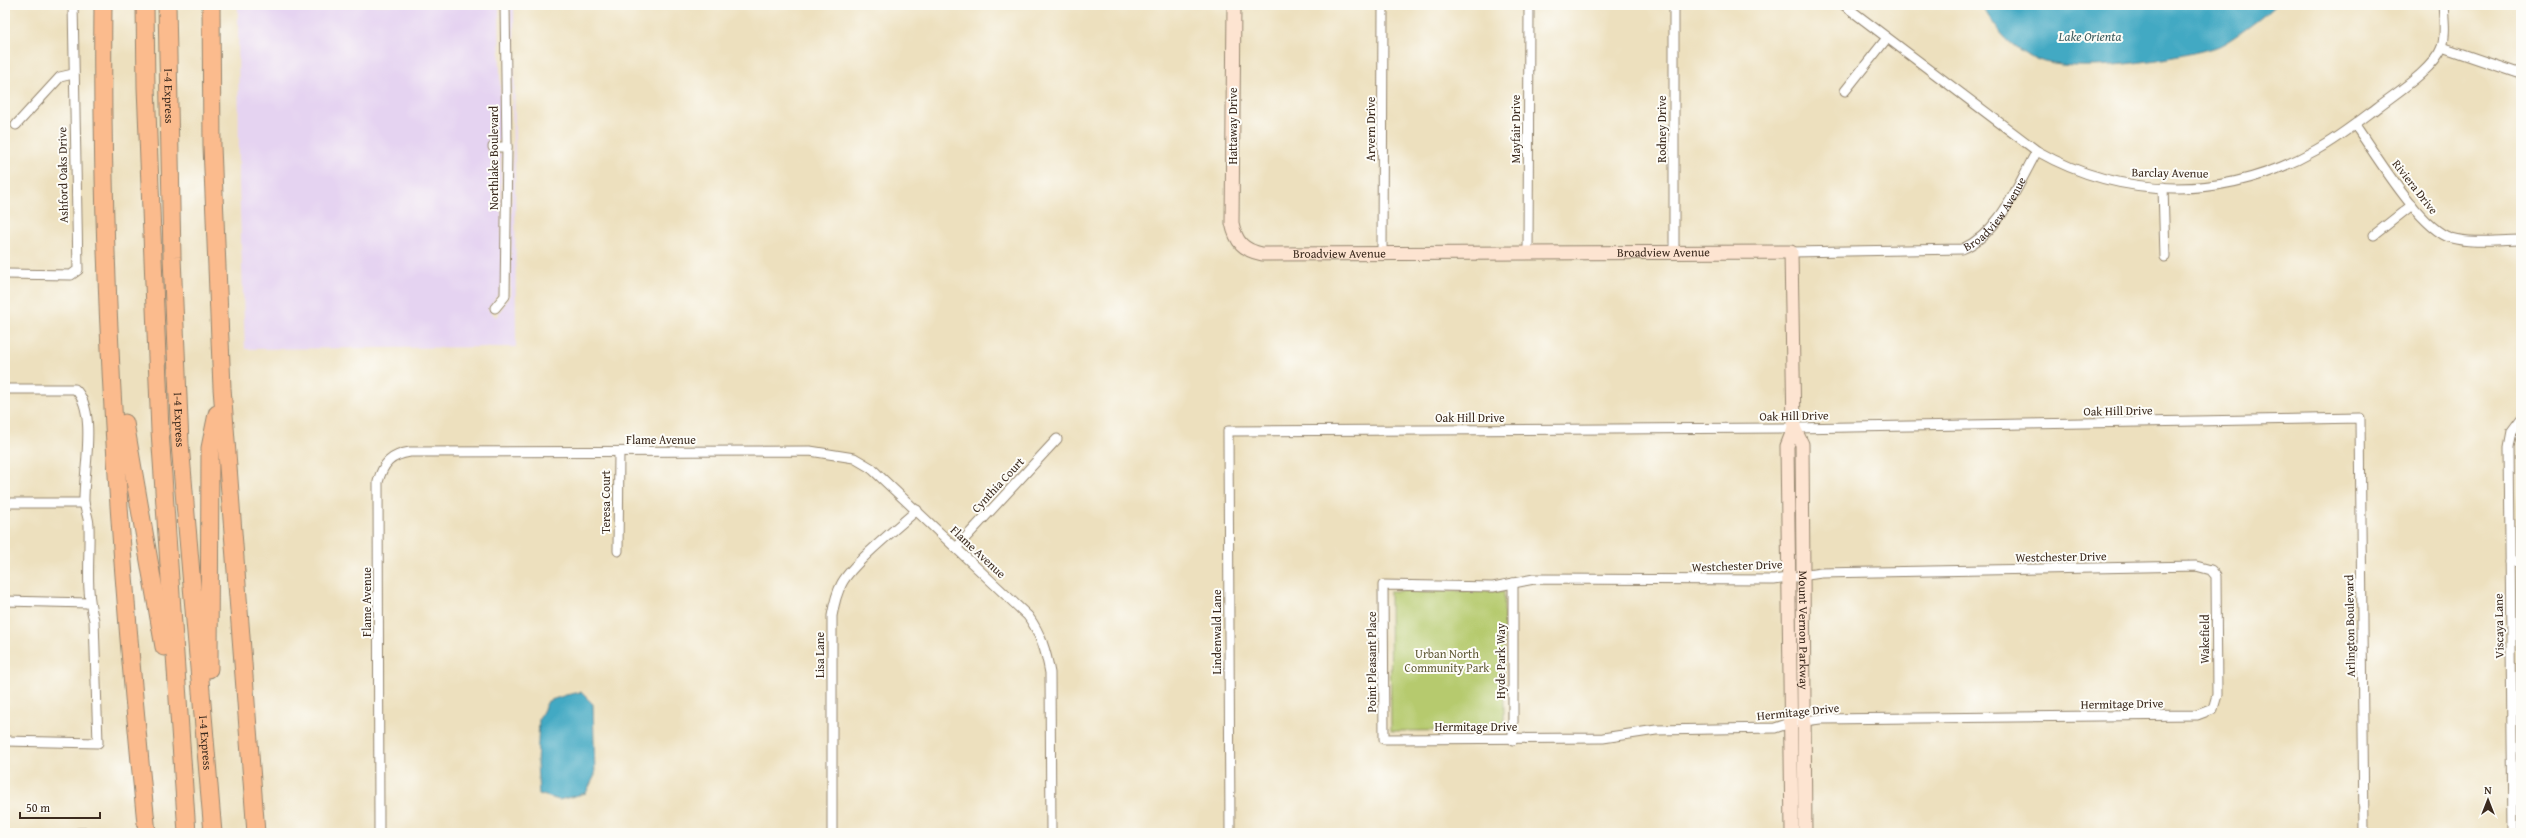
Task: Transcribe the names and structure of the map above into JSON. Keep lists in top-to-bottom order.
{
  "streets": {
    "highway": ["I-4 Express"],
    "street": [
      "Hattaway Drive",
      "Arvern Drive",
      "Mayfair Drive",
      "Rodney Drive",
      "Northlake Boulevard",
      "Barclay Avenue",
      "Ashford Oaks Drive",
      "Riviera Drive",
      "Broadview Avenue",
      "Oak Hill Drive",
      "Flame Avenue",
      "Cynthia Court",
      "Teresa Court",
      "Westchester Drive",
      "Arlington Boulevard",
      "Viscaya Lane",
      "Mount Vernon Parkway",
      "Lindenwald Lane",
      "Wakefield",
      "Lisa Lane",
      "Hyde Park Way",
      "Point Pleasant Place",
      "Hermitage Drive"
    ]
  },
  "crossings": [
    ["Hattaway Drive", "Broadview Avenue"],
    ["Arvern Drive", "Broadview Avenue"],
    ["Mayfair Drive", "Broadview Avenue"],
    ["Rodney Drive", "Broadview Avenue"],
    ["Barclay Avenue", "Riviera Drive"],
    ["Barclay Avenue", "Broadview Avenue"],
    ["Broadview Avenue", "Mount Vernon Parkway"],
    ["Oak Hill Drive", "Arlington Boulevard"],
    ["Oak Hill Drive", "Mount Vernon Parkway"],
    ["Oak Hill Drive", "Lindenwald Lane"],
    ["Flame Avenue", "Cynthia Court"],
    ["Flame Avenue", "Teresa Court"],
    ["Flame Avenue", "Lisa Lane"],
    ["Westchester Drive", "Mount Vernon Parkway"],
    ["Westchester Drive", "Wakefield"],
    ["Westchester Drive", "Hyde Park Way"],
    ["Westchester Drive", "Point Pleasant Place"],
    ["Mount Vernon Parkway", "Hermitage Drive"],
    ["Wakefield", "Hermitage Drive"],
    ["Hyde Park Way", "Hermitage Drive"],
    ["Point Pleasant Place", "Hermitage Drive"]
  ],
  "water": ["Lake Orienta"],
  "parks": ["Urban North Community Park"],
  "scale_bar": "50 m",
  "north": "top"
}
